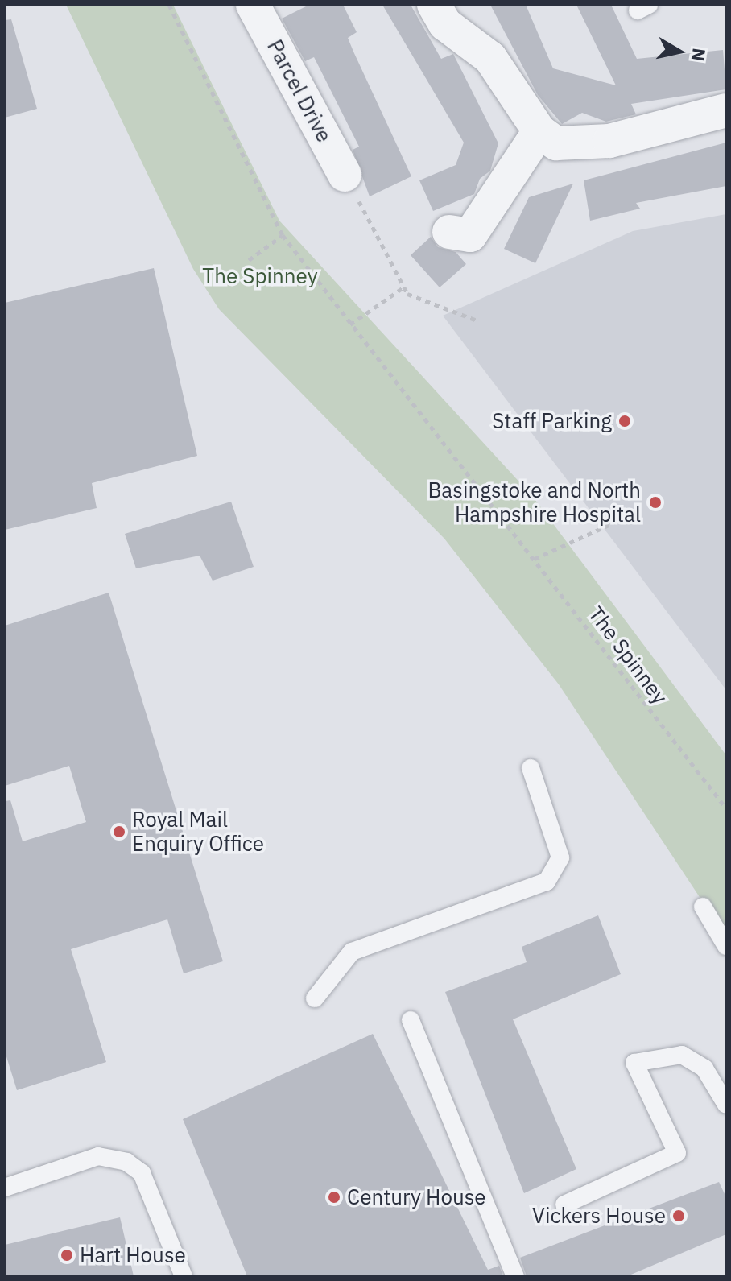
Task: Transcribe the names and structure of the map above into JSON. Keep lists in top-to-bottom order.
{
  "streets": {
    "street": ["Parcel Drive"],
    "path": ["The Spinney"]
  },
  "parks": ["The Spinney"],
  "places": [
    "Staff Parking",
    "Basingstoke and North Hampshire Hospital",
    "Royal Mail Enquiry Office",
    "Century House",
    "Vickers House",
    "Hart House"
  ],
  "north": "right"
}
